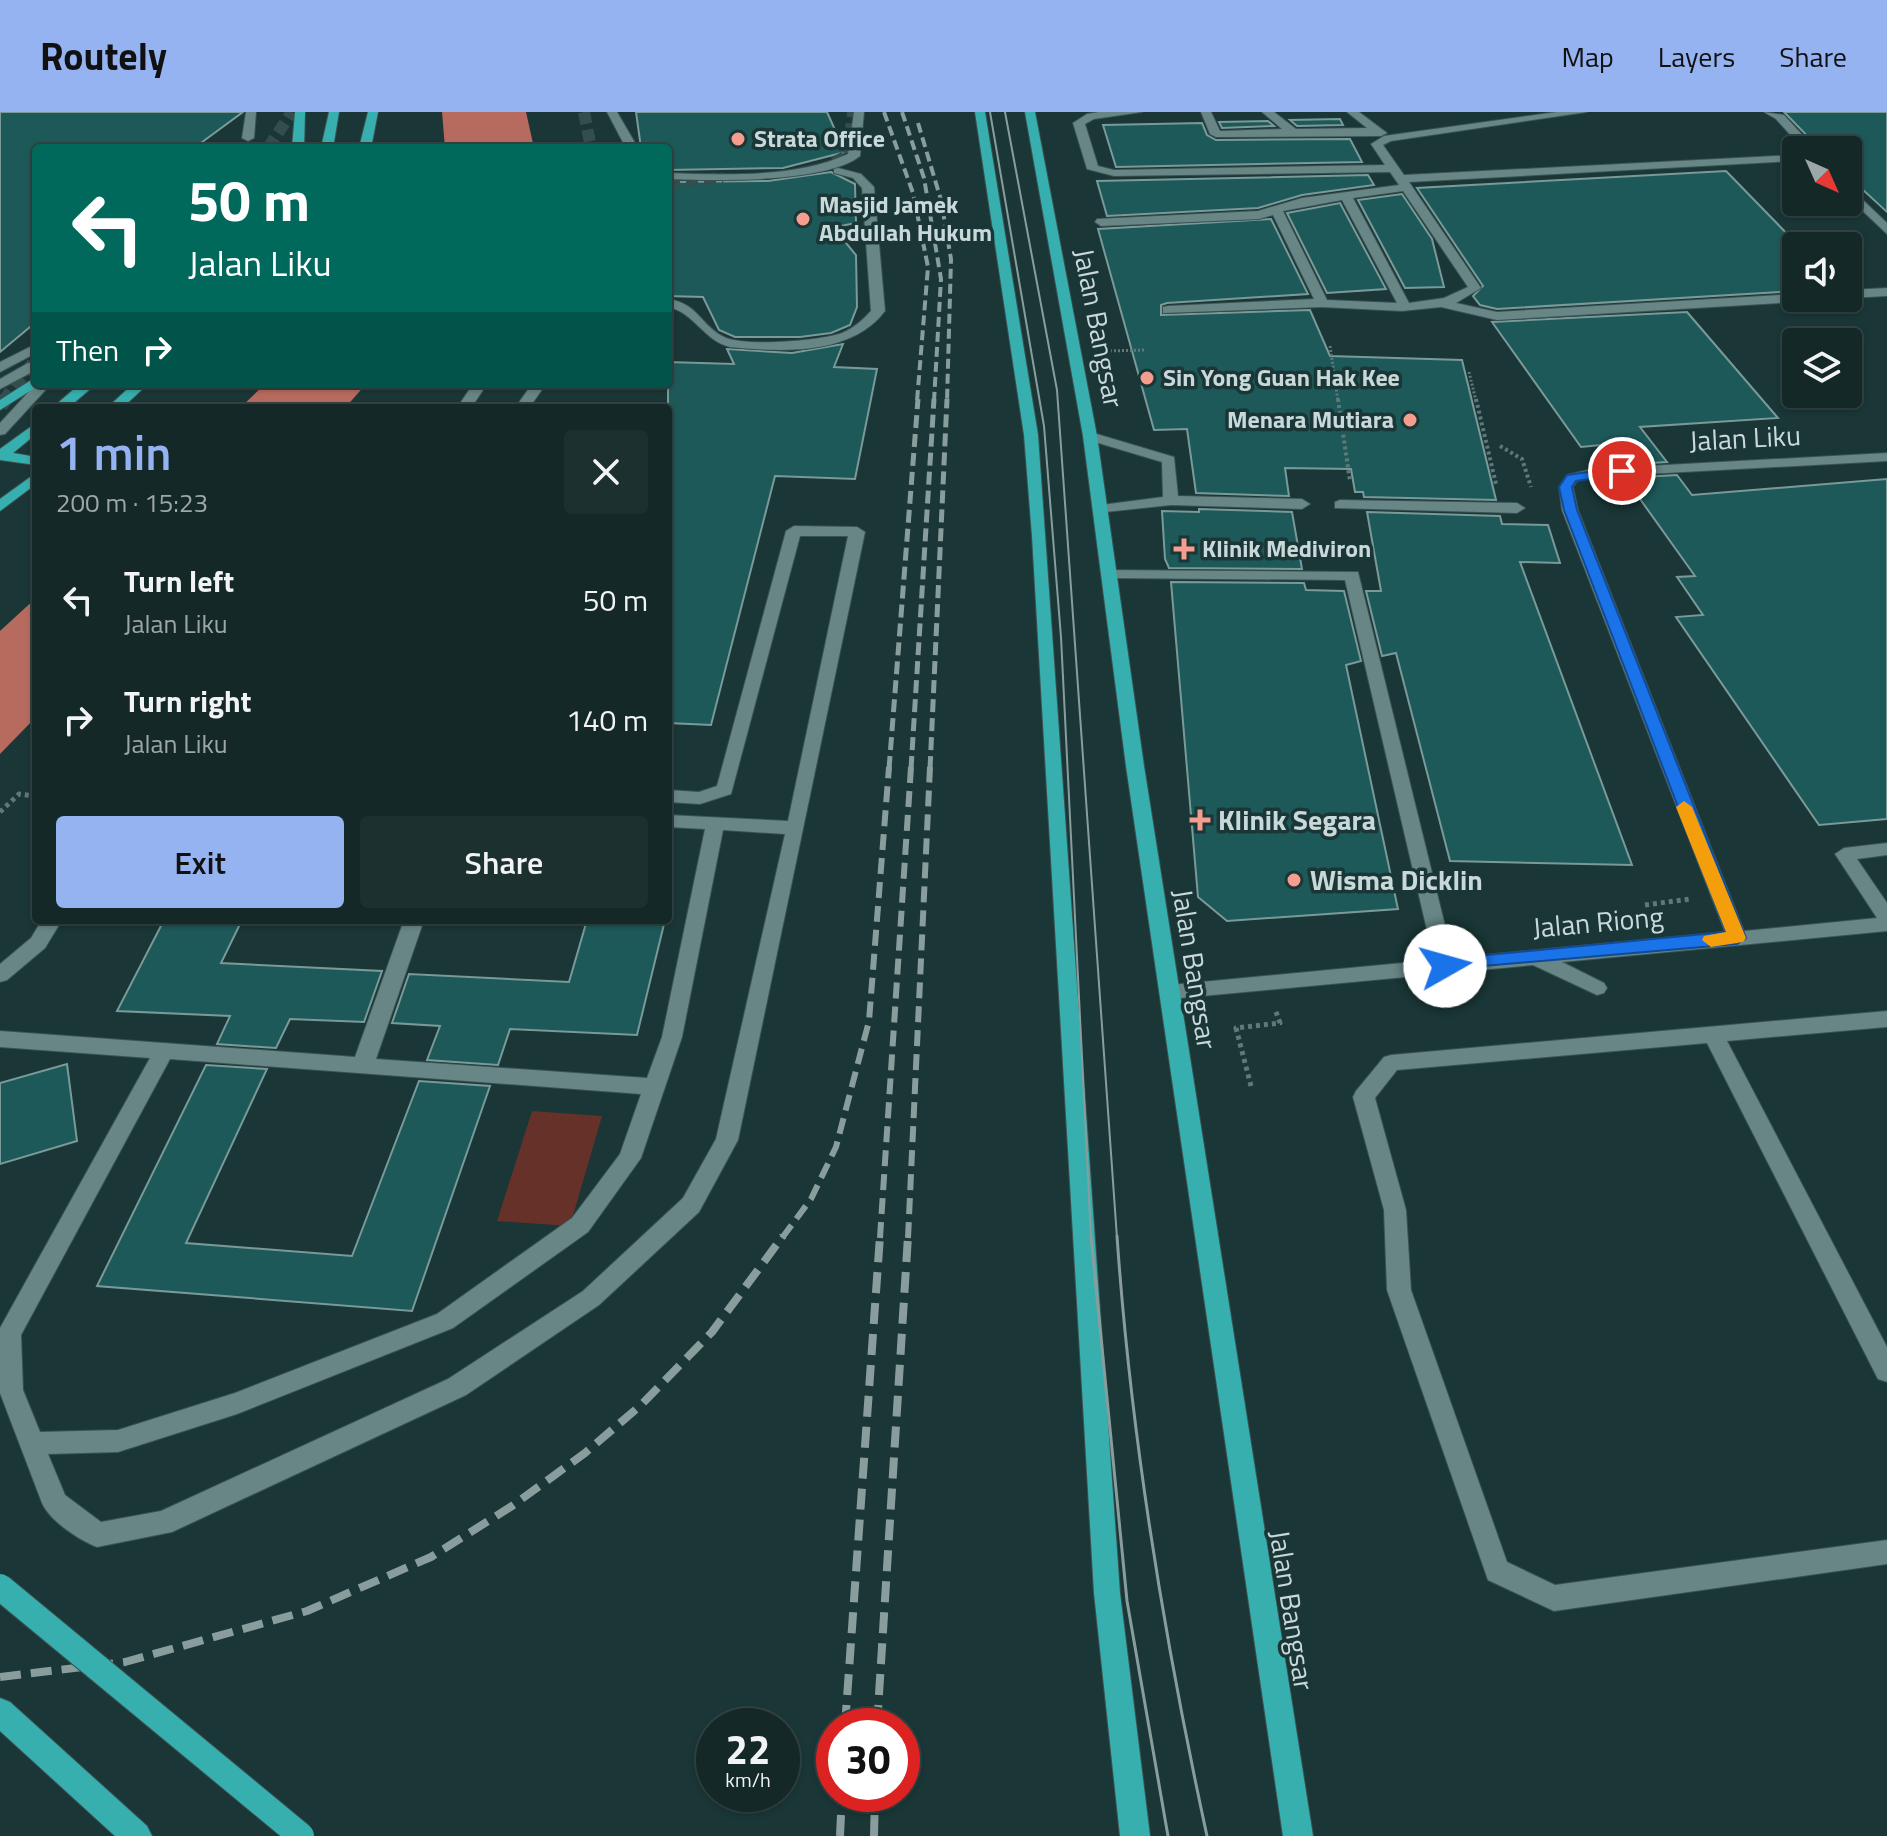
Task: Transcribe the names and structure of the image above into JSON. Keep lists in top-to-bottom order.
{
  "streets": {
    "main road": ["Jalan Bangsar"],
    "street": ["Jalan Liku", "Jalan Riong"]
  },
  "crossings": [
    ["Jalan Bangsar", "Jalan Riong"],
    ["Jalan Liku", "Jalan Riong"]
  ],
  "places": {
    "other": [
      "Strata Office",
      "Masjid Jamek Abdullah Hukum",
      "Sin Yong Guan Hak Kee",
      "Menara Mutiara",
      "Wisma Dicklin"
    ],
    "health": ["Klinik Mediviron", "Klinik Segara"]
  },
  "north": "bottom right",
  "page": {
    "header": "Routely",
    "nav": ["Map", "Layers", "Share"],
    "turn": ["50 m", "Jalan Liku"],
    "then": "Then",
    "heading": ["1 min", "200 m · 15:23"],
    "list": [
      {
        "name": "Turn left",
        "note": "Jalan Liku",
        "value": "50 m"
      },
      {
        "name": "Turn right",
        "note": "Jalan Liku",
        "value": "140 m"
      }
    ],
    "buttons": ["Exit", "Share"],
    "speed": "22 km/h",
    "limit": "30"
  }
}
